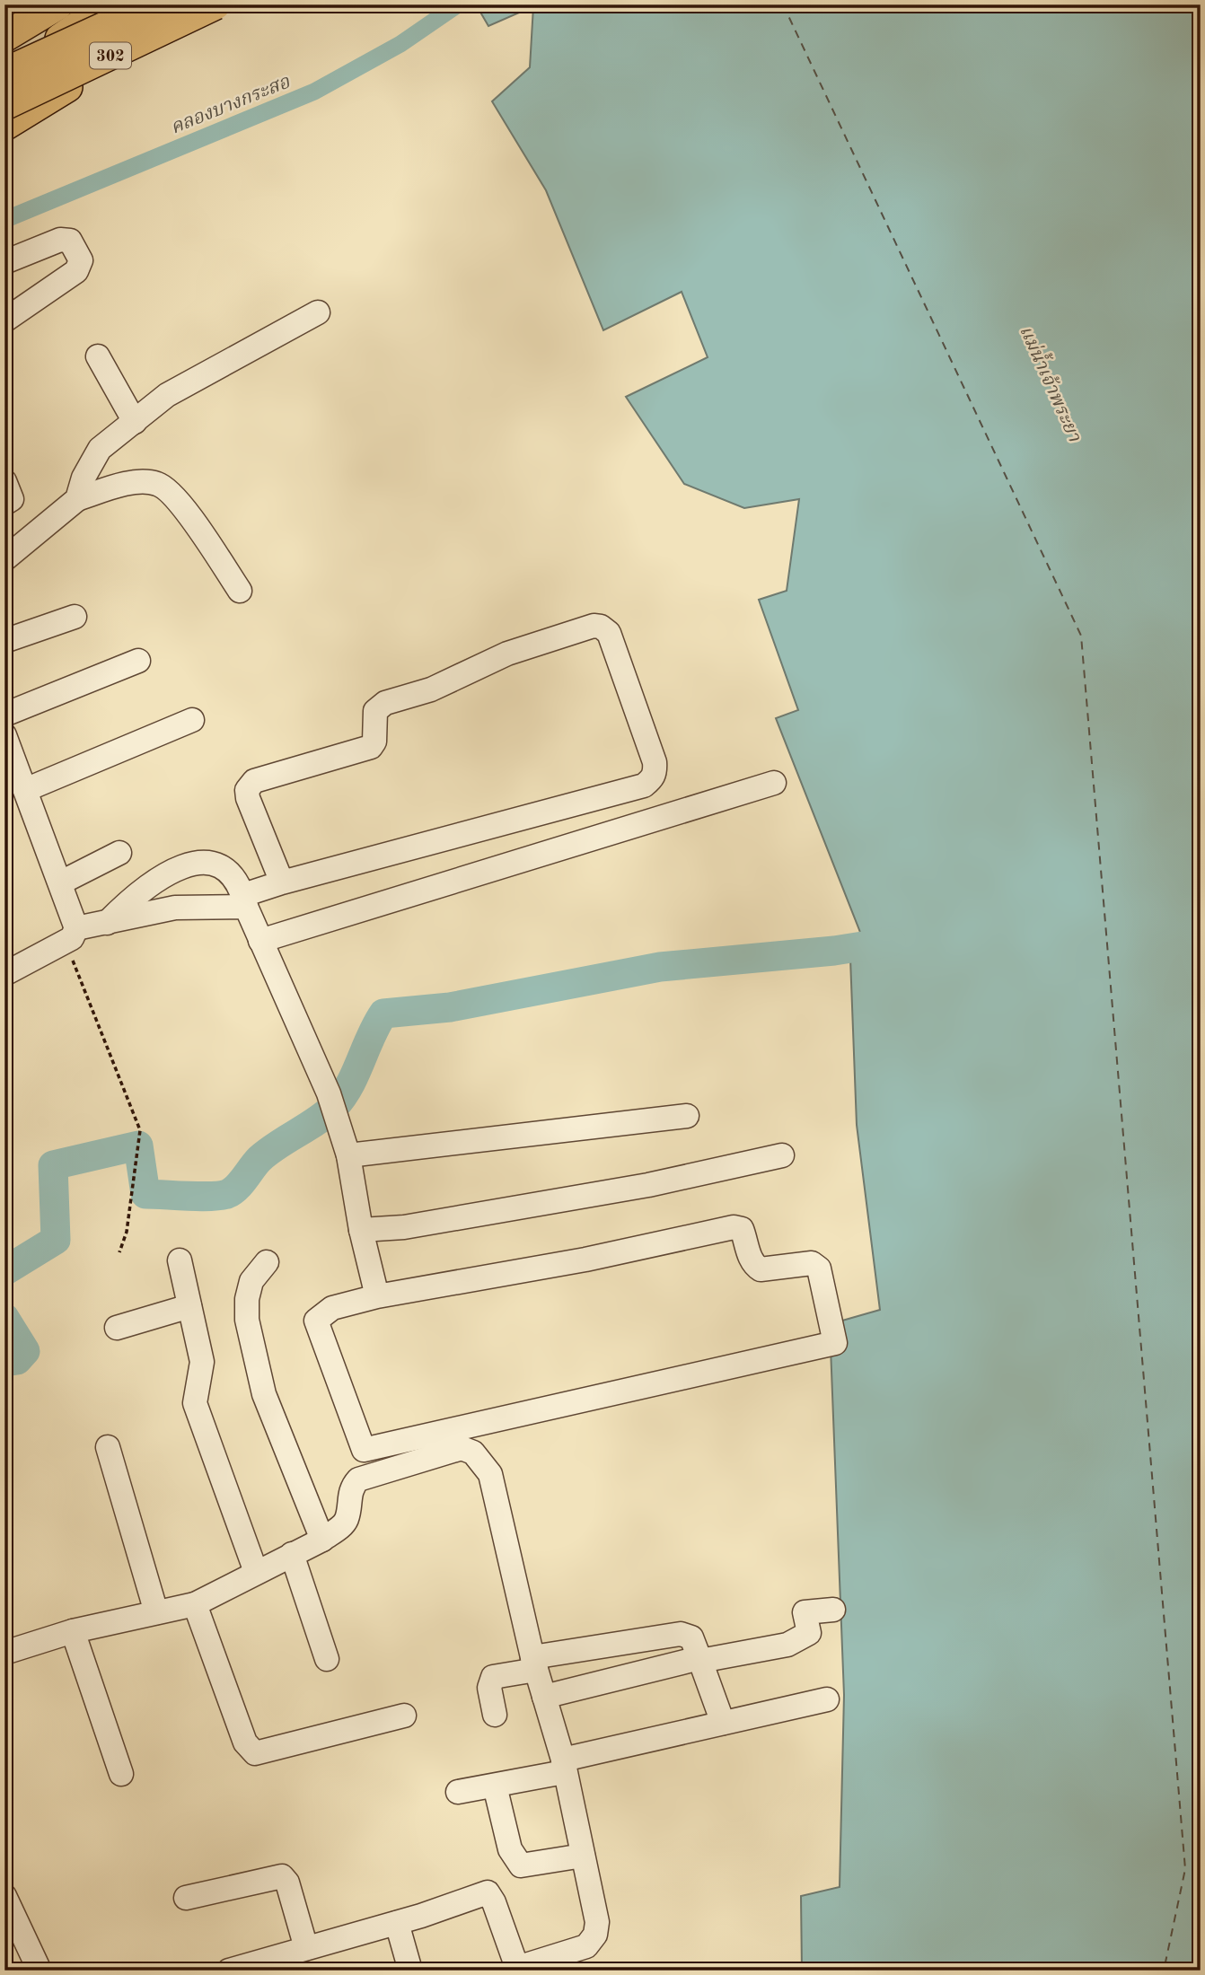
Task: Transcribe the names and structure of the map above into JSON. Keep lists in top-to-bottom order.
{
  "streets": {
    "main road": ["302"]
  },
  "water": ["คลองบางกระสอ", "แม่น้ำเจ้าพระยา"]
}
